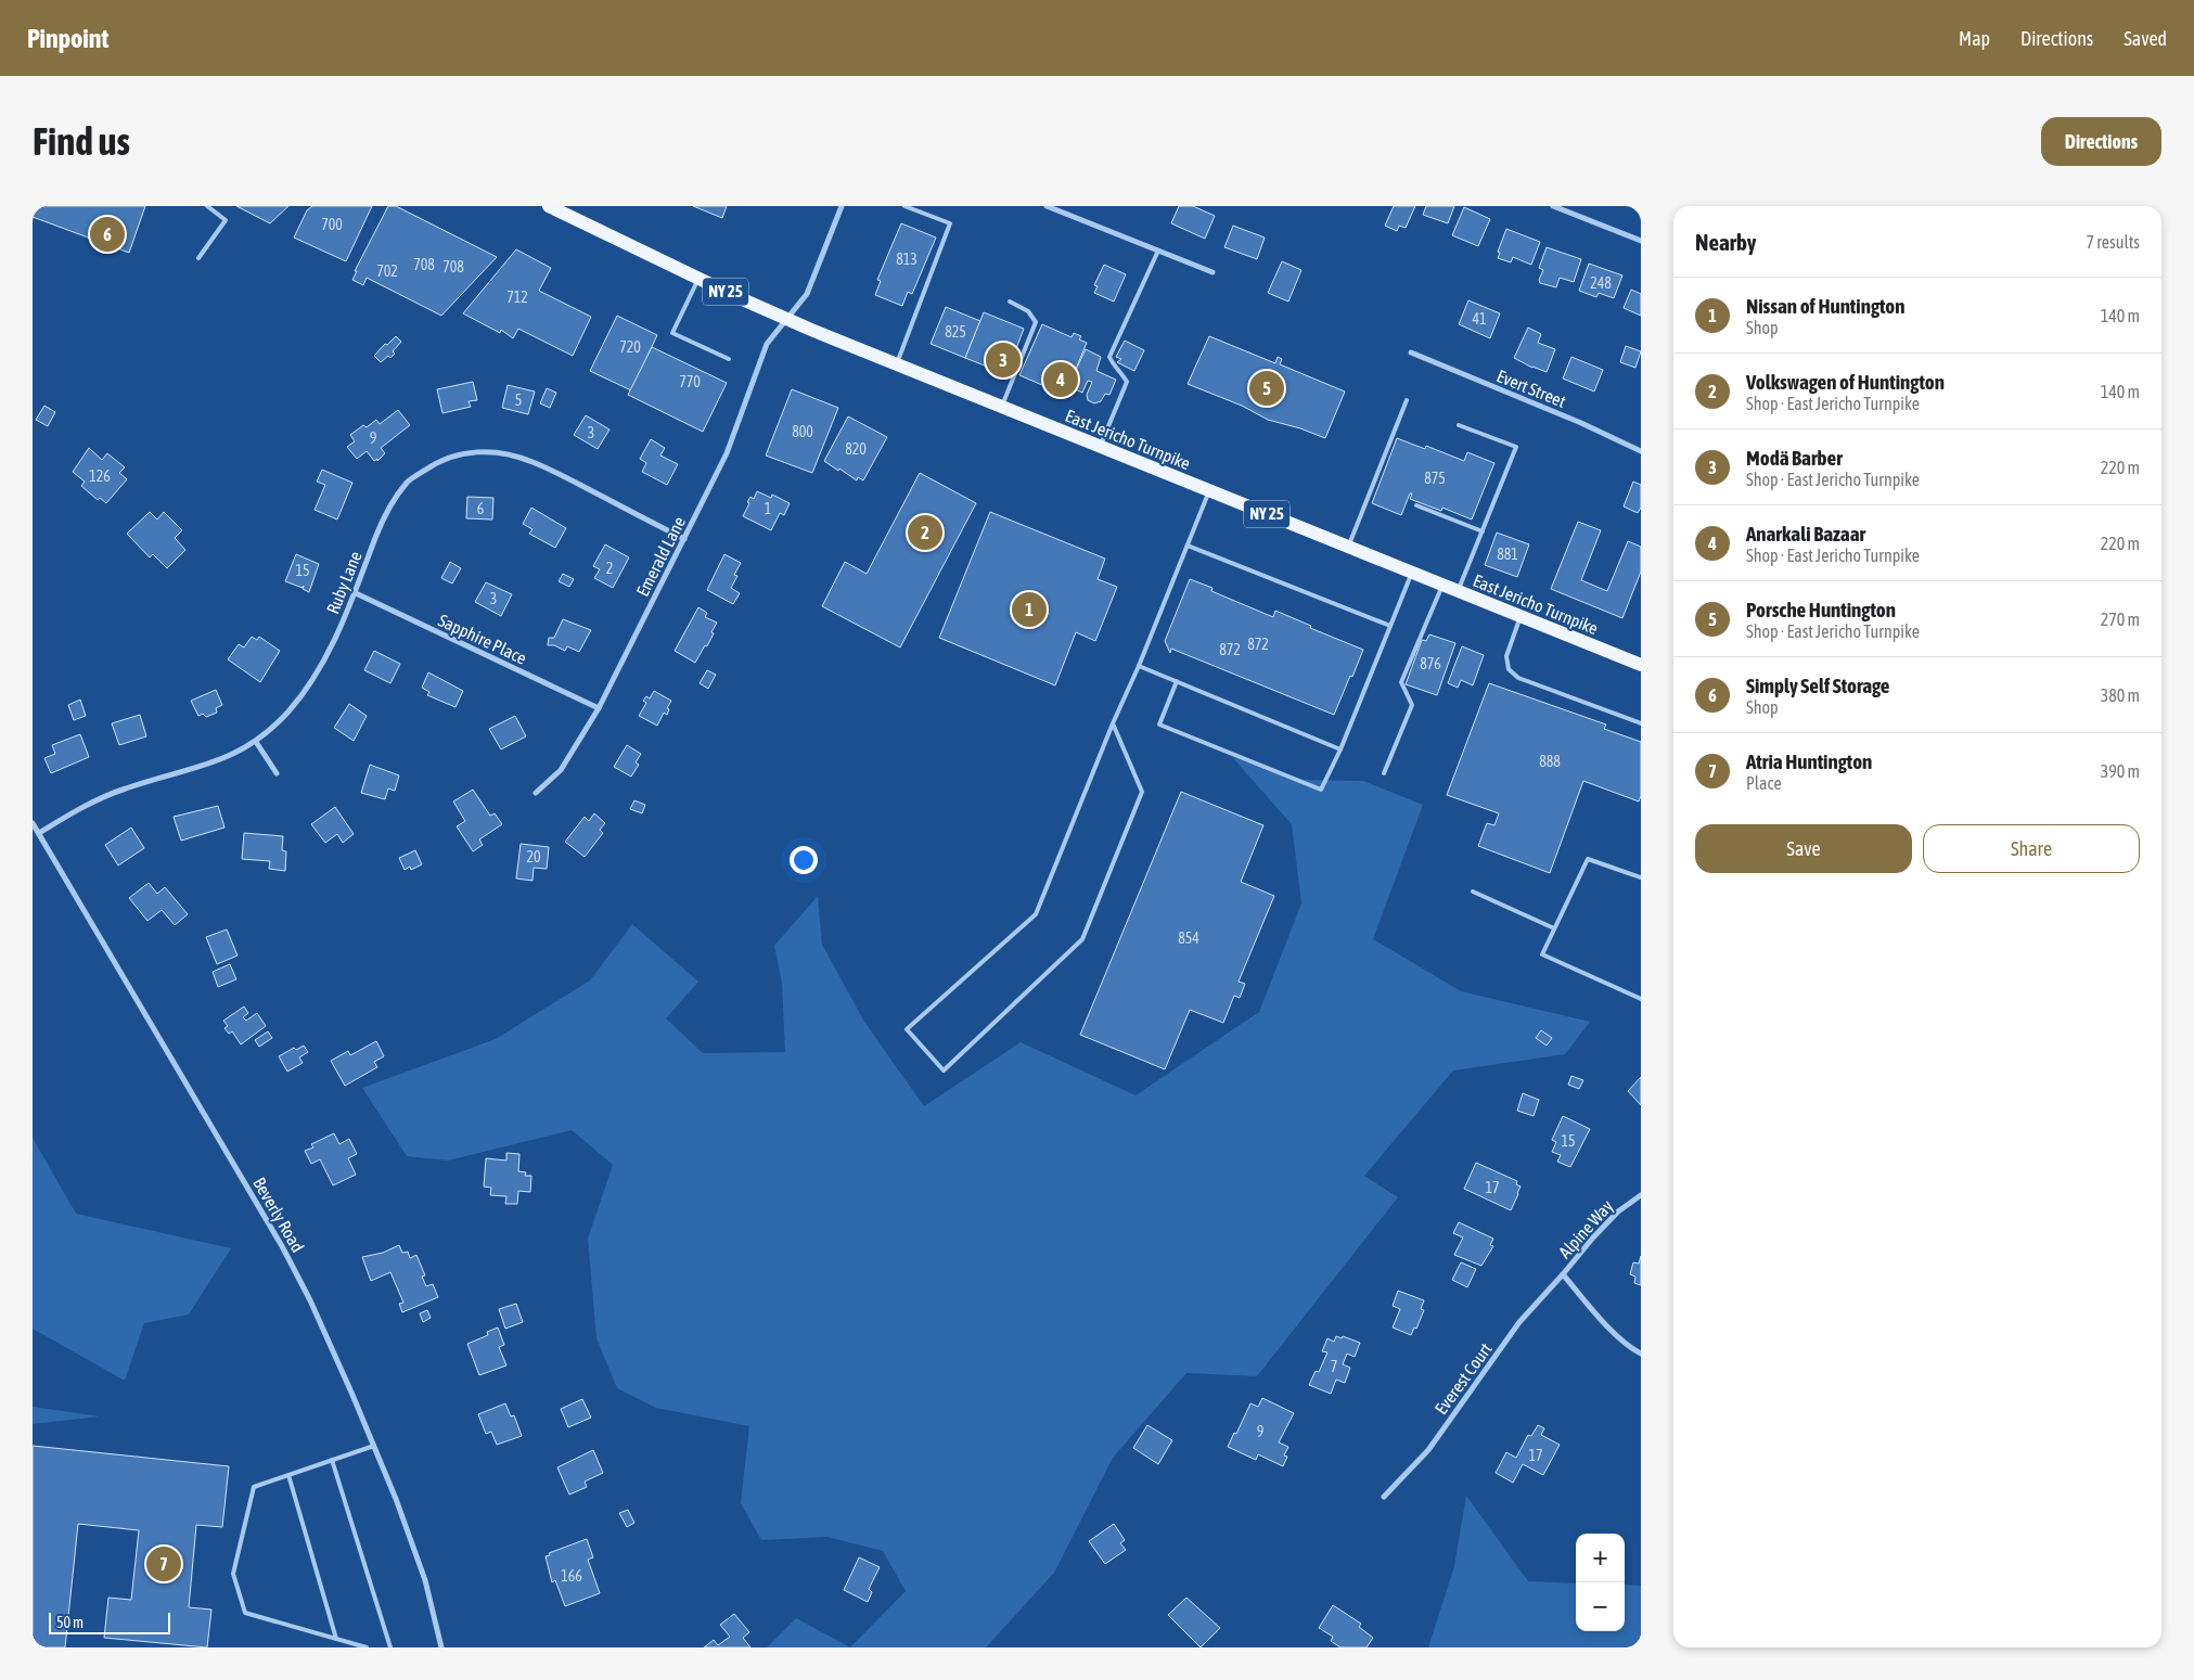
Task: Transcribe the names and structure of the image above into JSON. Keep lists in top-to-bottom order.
{
  "streets": {
    "main road": ["NY 25", "East Jericho Turnpike"],
    "street": [
      "Evert Street",
      "Emerald Lane",
      "Ruby Lane",
      "Sapphire Place",
      "Beverly Road",
      "Alpine Way",
      "Everest Court"
    ]
  },
  "crossings": [
    ["East Jericho Turnpike", "Emerald Lane"],
    ["Emerald Lane", "Ruby Lane"],
    ["Emerald Lane", "Sapphire Place"],
    ["Ruby Lane", "Sapphire Place"],
    ["Ruby Lane", "Beverly Road"],
    ["Alpine Way", "Everest Court"]
  ],
  "house_numbers": [
    "700",
    "813",
    "708",
    "708",
    "702",
    "248",
    "712",
    "41",
    "825",
    "720",
    "770",
    "5",
    "800",
    "3",
    "9",
    "820",
    "126",
    "875",
    "6",
    "1",
    "881",
    "2",
    "15",
    "3",
    "872",
    "872",
    "876",
    "888",
    "20",
    "854",
    "15",
    "17",
    "7",
    "9",
    "17",
    "166"
  ],
  "scale_bar": "50 m",
  "page": {
    "header": "Pinpoint",
    "nav": ["Map", "Directions", "Saved"],
    "buttons": [
      "Directions",
      ["Save", "Share"]
    ],
    "title": "Find us",
    "heading": ["Nearby", "7 results"],
    "pins": [
      "6",
      "3",
      "4",
      "5",
      "2",
      "1",
      "7"
    ],
    "list": [
      {
        "mark": "1",
        "name": "Nissan of Huntington",
        "note": "Shop",
        "value": "140 m"
      },
      {
        "mark": "2",
        "name": "Volkswagen of Huntington",
        "note": "Shop · East Jericho Turnpike",
        "value": "140 m"
      },
      {
        "mark": "3",
        "name": "Modä Barber",
        "note": "Shop · East Jericho Turnpike",
        "value": "220 m"
      },
      {
        "mark": "4",
        "name": "Anarkali Bazaar",
        "note": "Shop · East Jericho Turnpike",
        "value": "220 m"
      },
      {
        "mark": "5",
        "name": "Porsche Huntington",
        "note": "Shop · East Jericho Turnpike",
        "value": "270 m"
      },
      {
        "mark": "6",
        "name": "Simply Self Storage",
        "note": "Shop",
        "value": "380 m"
      },
      {
        "mark": "7",
        "name": "Atria Huntington",
        "note": "Place",
        "value": "390 m"
      }
    ],
    "map_buttons": ["+", "−"],
    "scale": "50 m"
  }
}
